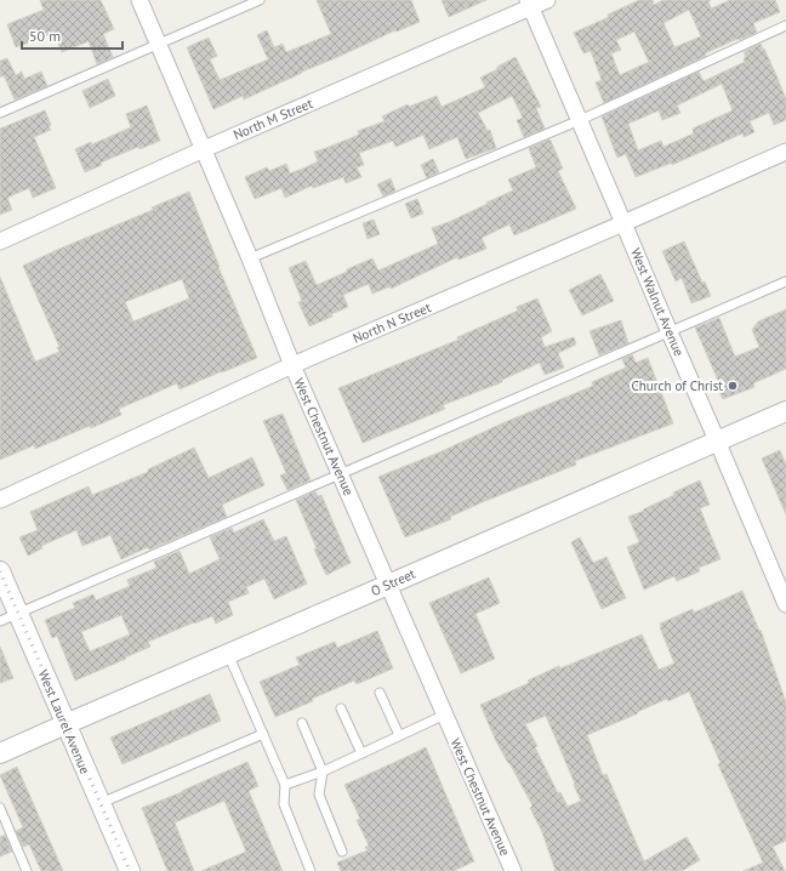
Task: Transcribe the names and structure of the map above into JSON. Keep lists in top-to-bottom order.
{
  "streets": {
    "street": [
      "North M Street",
      "West Walnut Avenue",
      "North N Street",
      "West Chestnut Avenue",
      "O Street",
      "West Laurel Avenue"
    ]
  },
  "crossings": [
    ["North M Street", "West Walnut Avenue"],
    ["North M Street", "West Chestnut Avenue"],
    ["West Walnut Avenue", "North N Street"],
    ["West Walnut Avenue", "O Street"],
    ["North N Street", "West Chestnut Avenue"],
    ["West Chestnut Avenue", "O Street"],
    ["O Street", "West Laurel Avenue"]
  ],
  "places": ["Church of Christ"],
  "scale_bar": "50 m"
}
